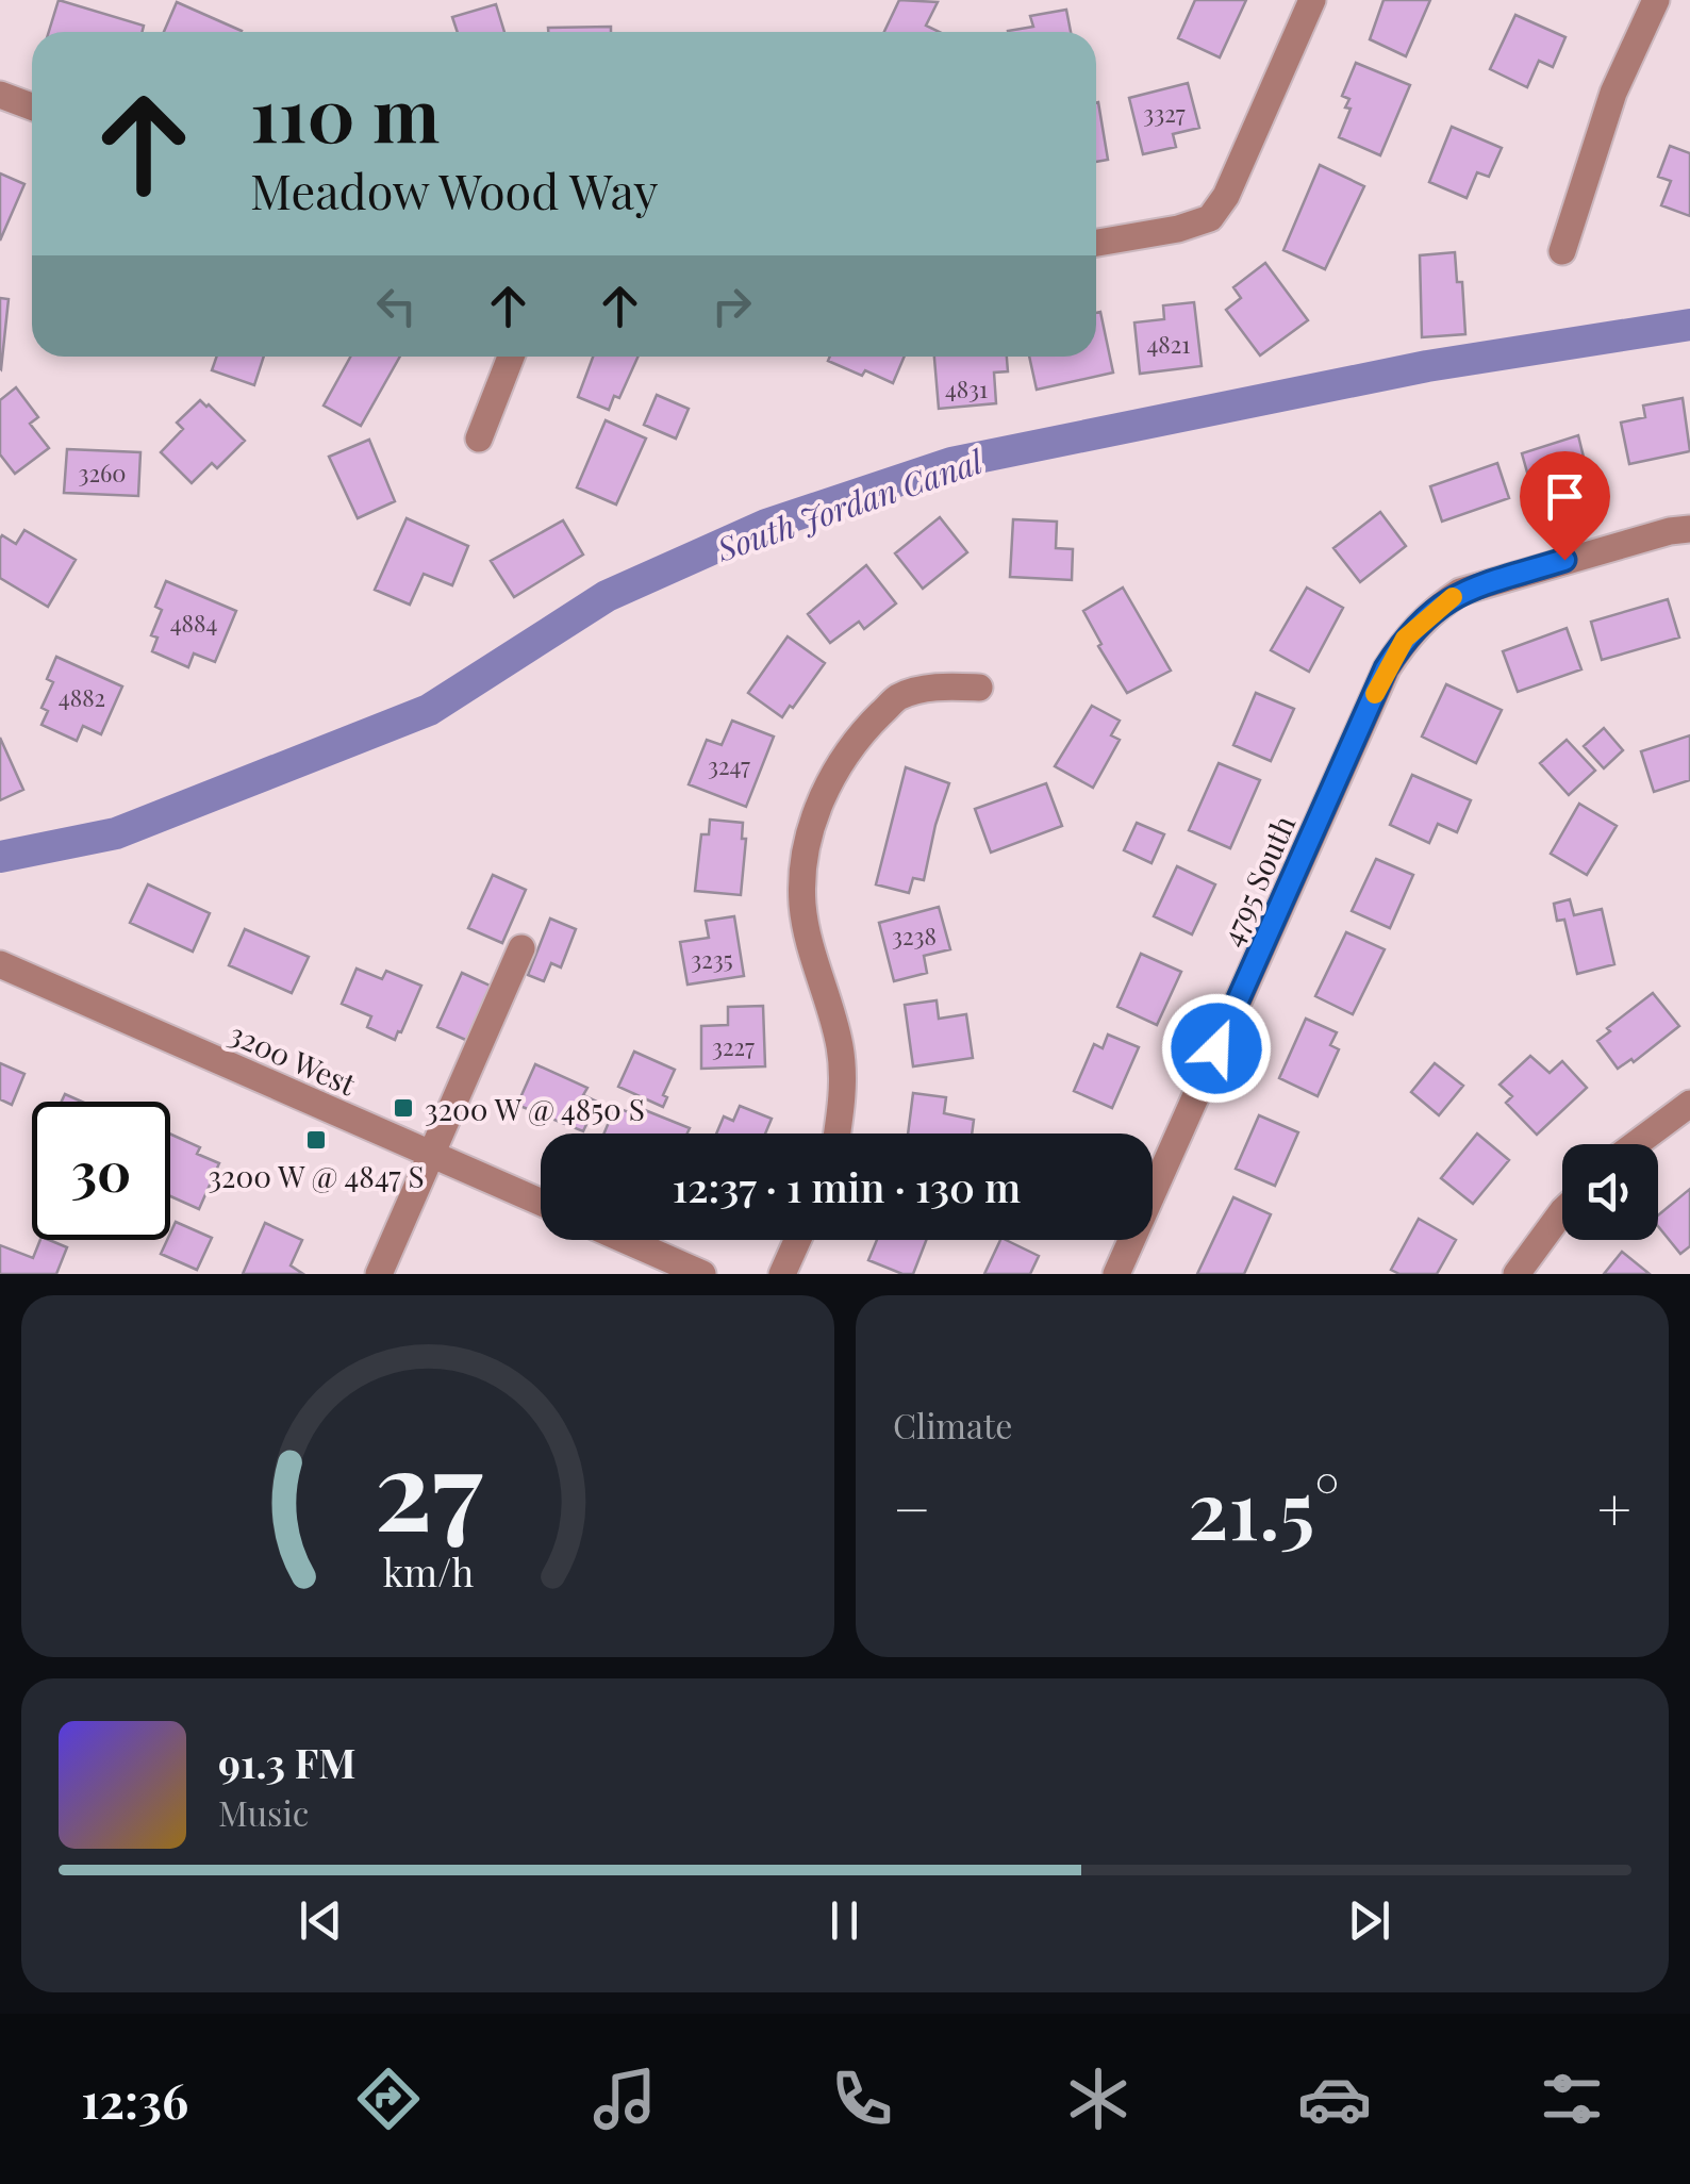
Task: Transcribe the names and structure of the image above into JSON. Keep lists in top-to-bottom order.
{
  "streets": {
    "street": ["4795 South", "3200 West"]
  },
  "water": ["South Jordan Canal"],
  "places": {
    "transit": ["3200 W @ 4850 S", "3200 W @ 4847 S"]
  },
  "house_numbers": [
    "3327",
    "4821",
    "4831",
    "3260",
    "4884",
    "4882",
    "3247",
    "3238",
    "3235",
    "3227"
  ],
  "page": {
    "turn": ["110 m", "Meadow Wood Way"],
    "limit": "30",
    "trip": "12:37 · 1 min · 130 m",
    "tile": "Climate",
    "heat": ["−", "21.5°", "+"],
    "song": ["91.3 FM", "Music"],
    "tabs": "12:36",
    "gauge": ["27", "km/h"]
  }
}
